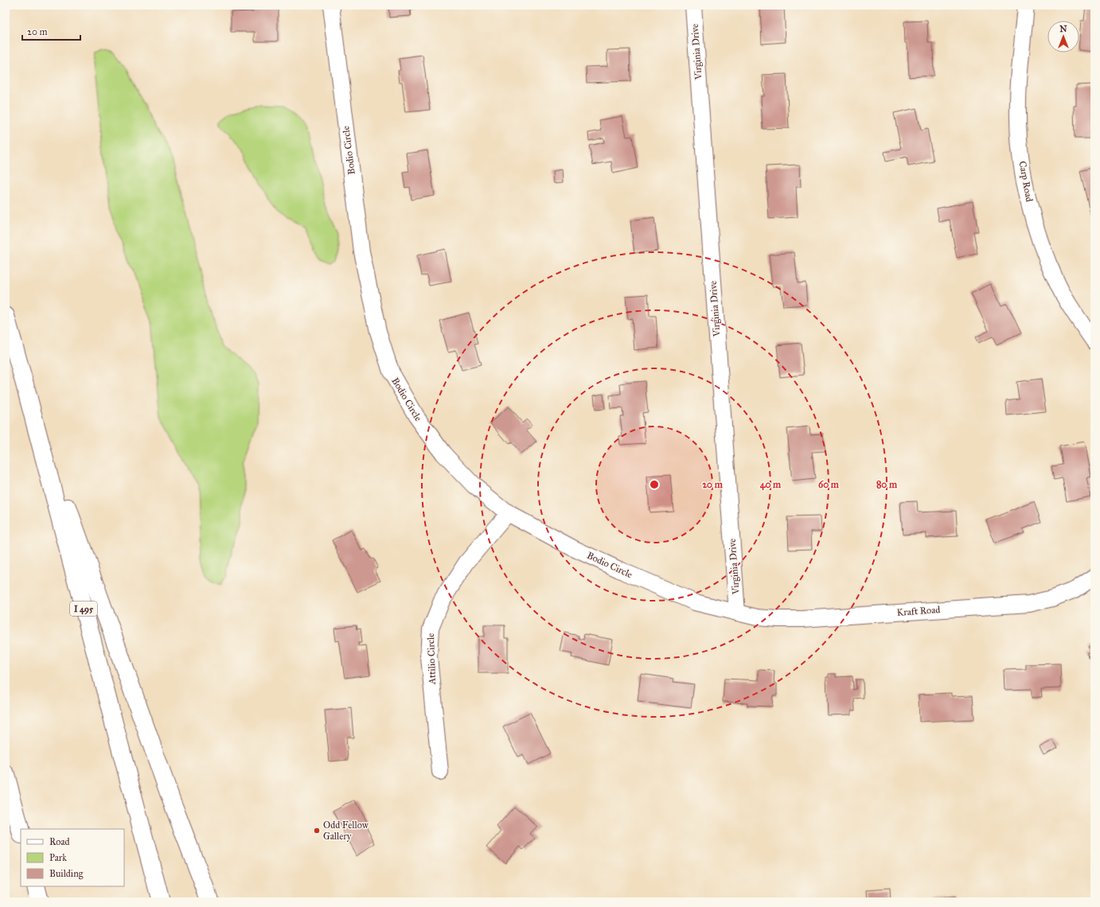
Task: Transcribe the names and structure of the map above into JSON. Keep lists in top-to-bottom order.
{
  "streets": {
    "highway": ["I 495"],
    "street": [
      "Virginia Drive",
      "Bodio Circle",
      "Carp Road",
      "Kraft Road",
      "Attilio Circle"
    ]
  },
  "crossings": [
    ["Virginia Drive", "Bodio Circle"],
    ["Virginia Drive", "Kraft Road"],
    ["Bodio Circle", "Kraft Road"],
    ["Bodio Circle", "Attilio Circle"]
  ],
  "places": ["Odd Fellow Gallery"],
  "legend": ["Road", "Park", "Building"],
  "scale_bar": "20 m",
  "north": "top",
  "rings": [
    "20 m",
    "40 m",
    "60 m",
    "80 m"
  ]
}
